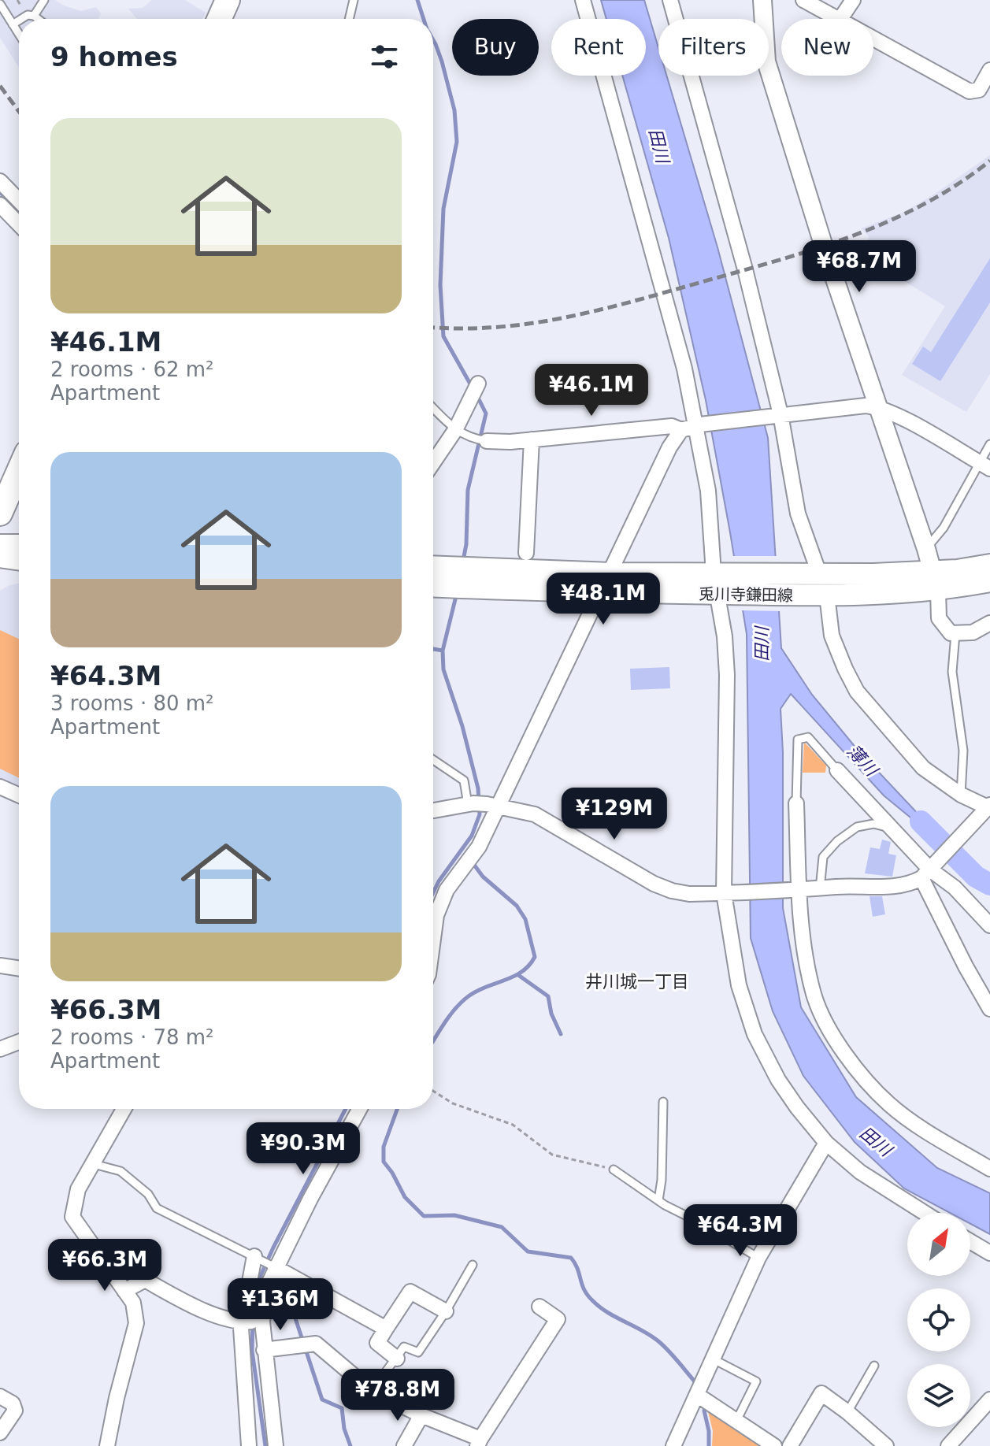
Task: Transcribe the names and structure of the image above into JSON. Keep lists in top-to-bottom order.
{
  "streets": {
    "main road": ["兎川寺鎌田線"]
  },
  "districts": ["井川城一丁目"],
  "water": ["田川", "薄川"],
  "north": "top right",
  "page": {
    "chip": [
      "Buy",
      "Rent",
      "Filters",
      "New"
    ],
    "heading": "9 homes",
    "list": [
      {
        "name": "¥46.1M",
        "note": "2 rooms · 62 m² · Apartment"
      },
      {
        "name": "¥64.3M",
        "note": "3 rooms · 80 m² · Apartment"
      },
      {
        "name": "¥66.3M",
        "note": "2 rooms · 78 m² · Apartment"
      }
    ],
    "price": [
      "¥68.7M",
      "¥46.1M",
      "¥48.1M",
      "¥129M",
      "¥90.3M",
      "¥64.3M",
      "¥66.3M",
      "¥136M",
      "¥78.8M"
    ]
  }
}
